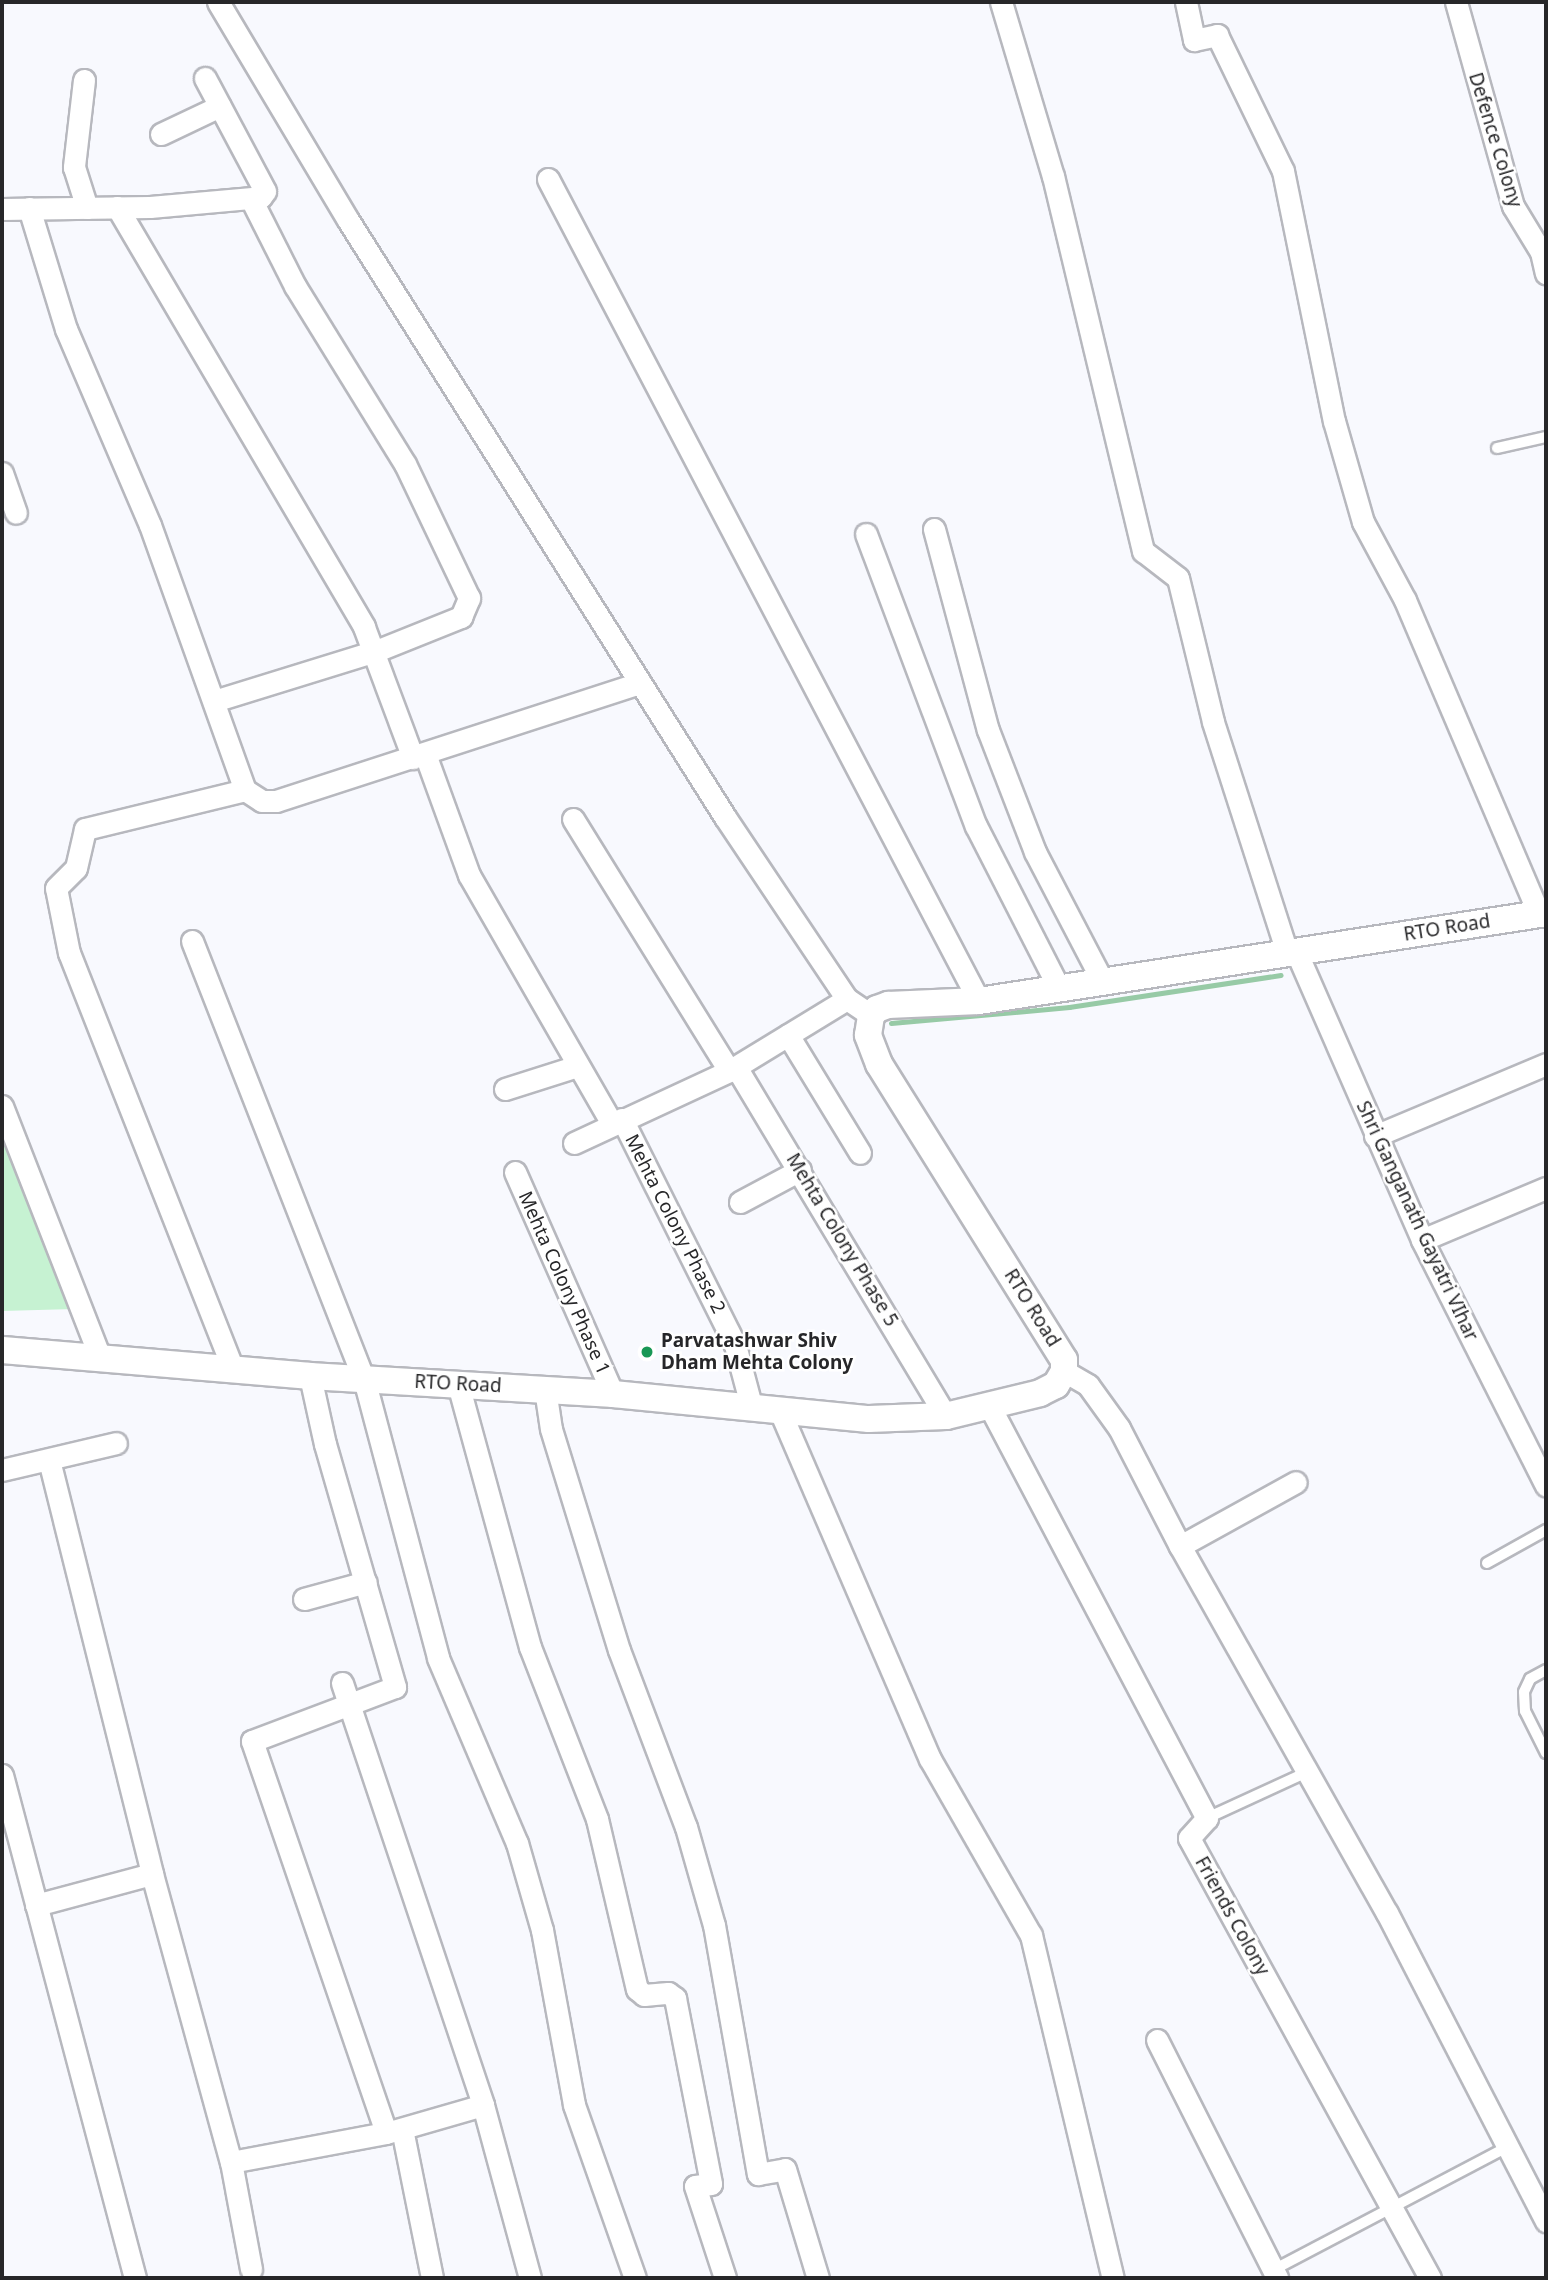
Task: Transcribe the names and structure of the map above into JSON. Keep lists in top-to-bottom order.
{
  "streets": {
    "street": [
      "Defence Colony",
      "RTO Road",
      "Shri Ganganath Gayatri VIhar",
      "Mehta Colony Phase 2",
      "Mehta Colony Phase 5",
      "Mehta Colony Phase 1",
      "Friends Colony"
    ]
  },
  "crossings": [
    ["RTO Road", "Shri Ganganath Gayatri VIhar"],
    ["RTO Road", "Mehta Colony Phase 2"],
    ["RTO Road", "Mehta Colony Phase 5"],
    ["RTO Road", "Mehta Colony Phase 1"]
  ],
  "places": ["Parvatashwar Shiv Dham Mehta Colony"]
}
